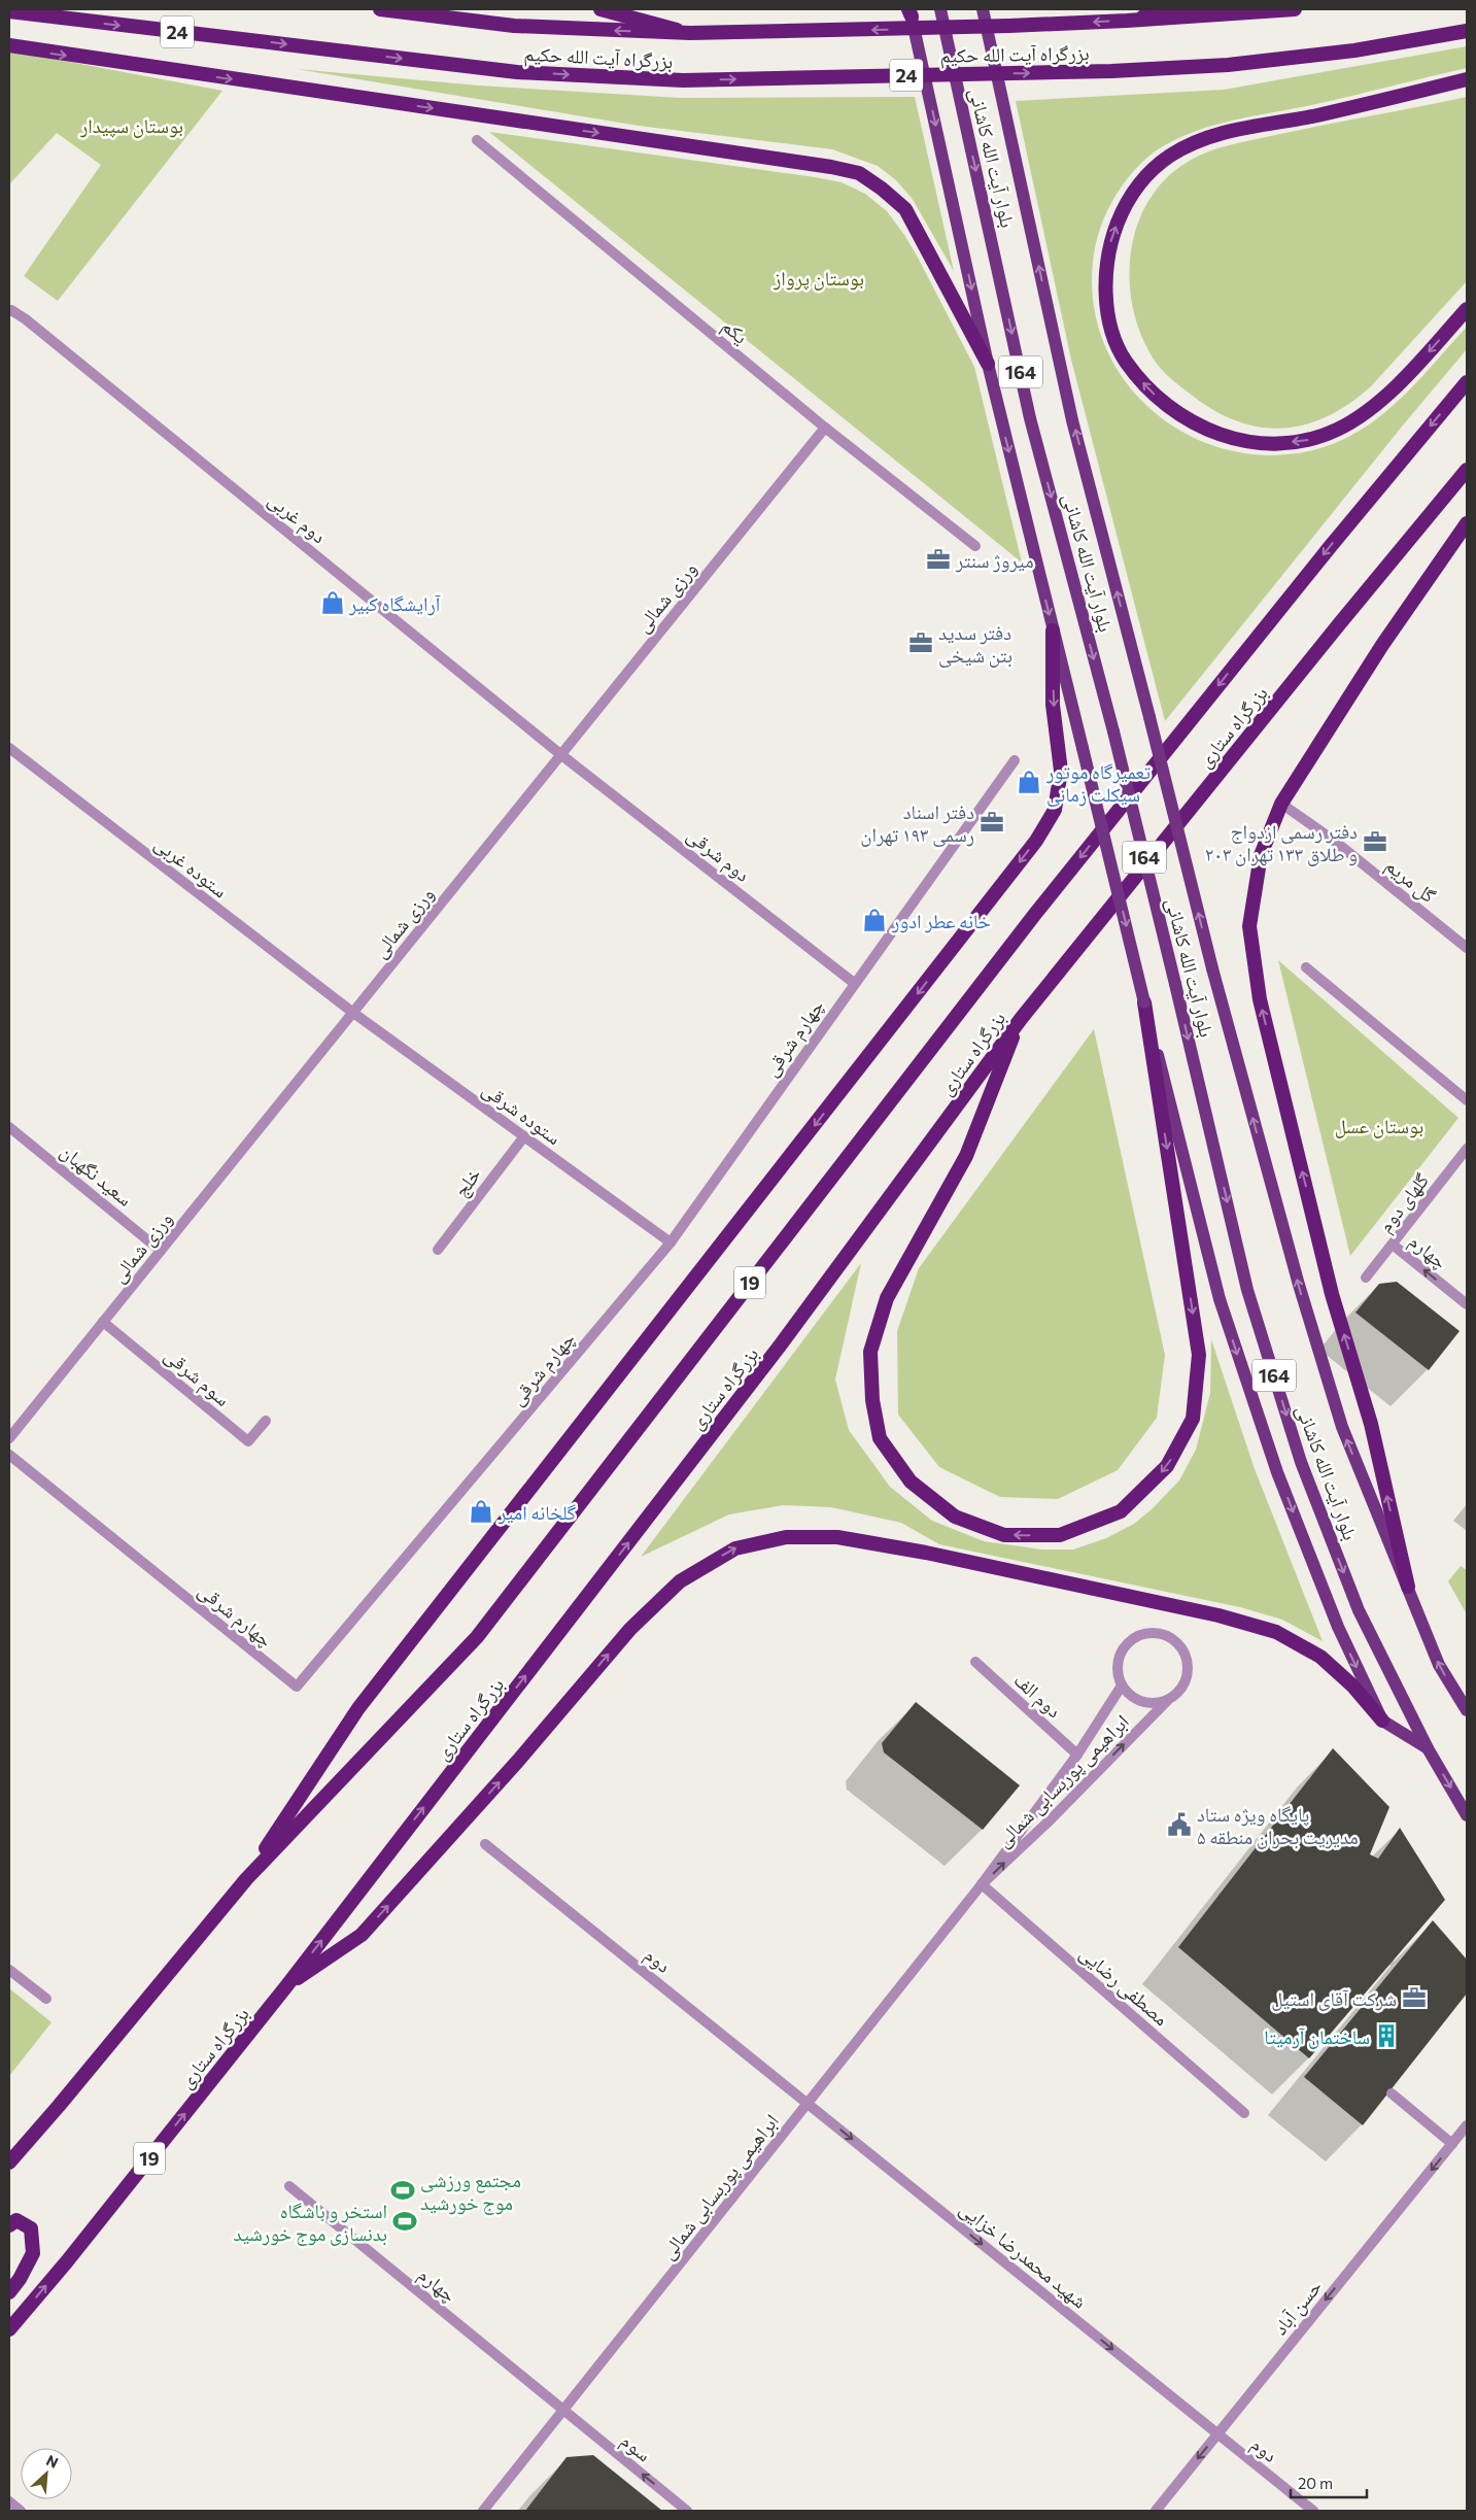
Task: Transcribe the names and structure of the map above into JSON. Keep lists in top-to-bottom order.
{
  "streets": {
    "highway": [
      "24",
      "بزرگراه آیت الله حکیم",
      "بزرگراه ستاری",
      "19"
    ],
    "main road": ["بلوار آیت الله کاشانی", "164"],
    "street": [
      "یکم",
      "دوم غربی",
      "ورزی شمالی",
      "دوم شرقی",
      "ستوده غربی",
      "گل مریم",
      "چهارم شرقی",
      "ستوده شرقی",
      "سعید نگهبان",
      "خلج",
      "گلهای دوم",
      "چهارم",
      "سوم شرقی",
      "دوم الف",
      "ابراهیمی پوربسابی شمالی",
      "دوم",
      "مصطفی رضایی",
      "شهید محمدرضا خزایی",
      "حسن آباد",
      "سوم"
    ]
  },
  "crossings": [
    ["یکم", "ورزی شمالی"],
    ["دوم غربی", "ورزی شمالی"],
    ["دوم غربی", "دوم شرقی"],
    ["ورزی شمالی", "دوم شرقی"],
    ["ورزی شمالی", "ستوده غربی"],
    ["ورزی شمالی", "ستوده شرقی"],
    ["ورزی شمالی", "سعید نگهبان"],
    ["ورزی شمالی", "سوم شرقی"],
    ["دوم شرقی", "چهارم شرقی"],
    ["ستوده غربی", "ستوده شرقی"],
    ["چهارم شرقی", "ستوده شرقی"],
    ["ستوده شرقی", "خلج"],
    ["گلهای دوم", "چهارم"],
    ["چهارم", "ابراهیمی پوربسابی شمالی"],
    ["چهارم", "سوم"],
    ["دوم الف", "ابراهیمی پوربسابی شمالی"],
    ["ابراهیمی پوربسابی شمالی", "دوم"],
    ["ابراهیمی پوربسابی شمالی", "مصطفی رضایی"],
    ["ابراهیمی پوربسابی شمالی", "شهید محمدرضا خزایی"],
    ["ابراهیمی پوربسابی شمالی", "سوم"],
    ["دوم", "شهید محمدرضا خزایی"],
    ["دوم", "حسن آباد"],
    ["شهید محمدرضا خزایی", "حسن آباد"]
  ],
  "one_way": ["شهید محمدرضا خزایی", "حسن آباد", "سوم"],
  "parks": ["بوستان سپیدار", "بوستان پرواز", "بوستان عسل"],
  "places": {
    "office": [
      "میروژ سنتر",
      "دفتر سدید بتن شیخی",
      "دفتر اسناد رسمی ۱۹۳ تهران",
      "دفتر رسمی ازدواج ۲۰۳ و طلاق ۱۳۳ تهران",
      "شرکت آقای استیل"
    ],
    "shop": [
      "آرایشگاه کبیر",
      "تعمیرگاه موتور سیکلت زمانی",
      "خانه عطر ادور",
      "گلخانه امیر"
    ],
    "public building": ["پایگاه ویژه ستاد مدیریت بحران منطقه ۵"],
    "building": ["ساختمان آرمیتا"],
    "sports": ["مجتمع ورزشی موج خورشید", "استخر و باشگاه بدنسازی موج خورشید"]
  },
  "scale_bar": "20 m",
  "north": "top right"
}
